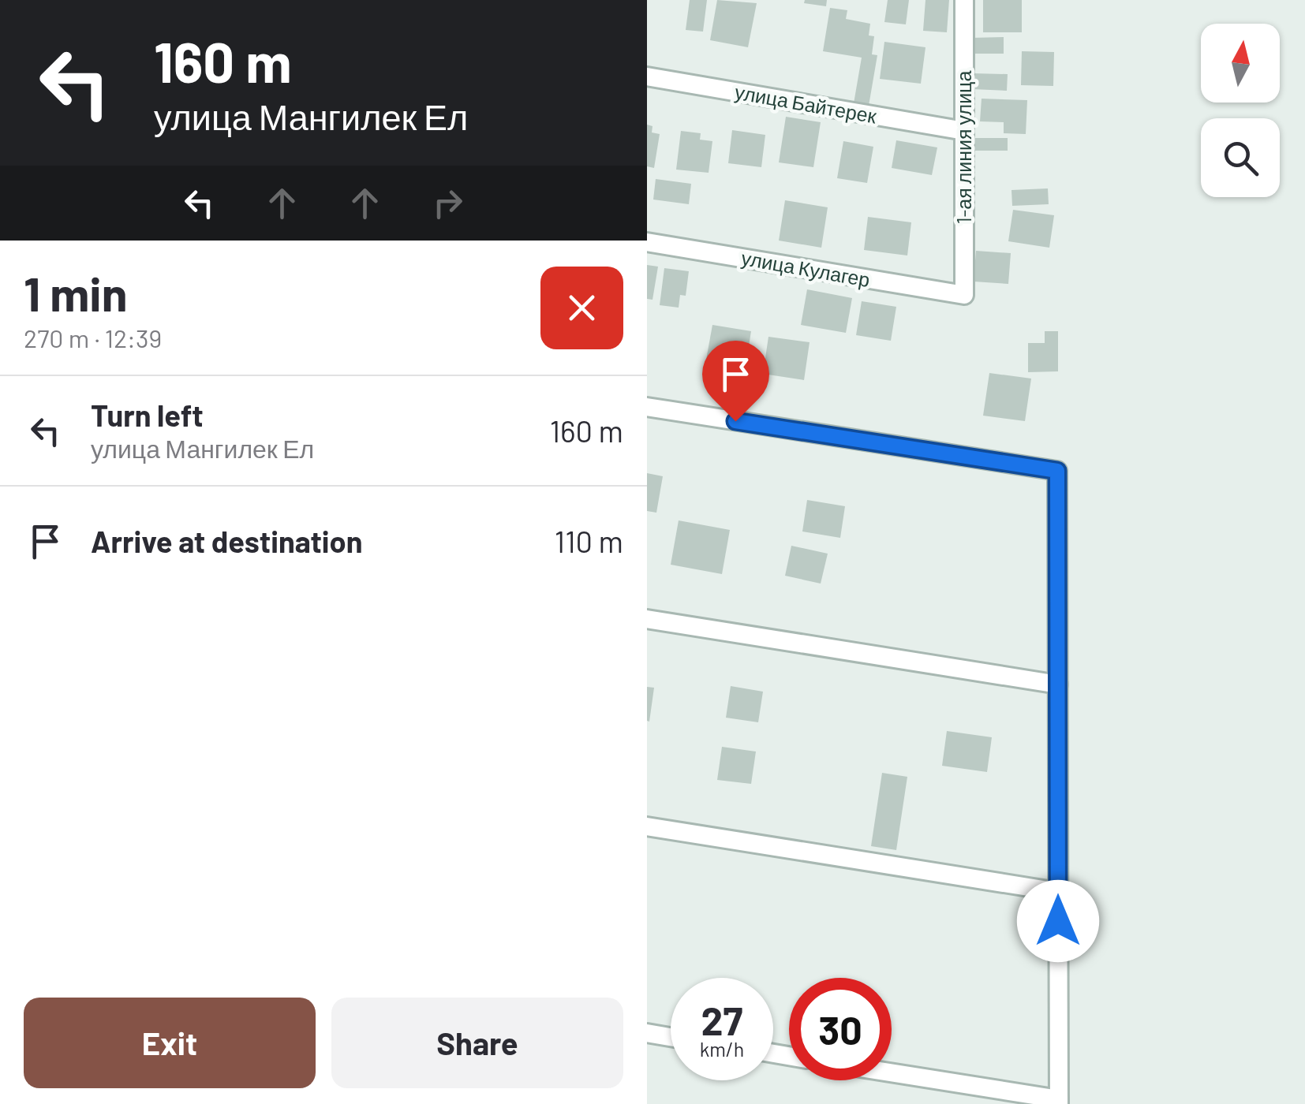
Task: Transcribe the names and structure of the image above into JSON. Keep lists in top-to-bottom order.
{
  "streets": {
    "street": ["улица Байтерек", "1-ая линия улица", "улица Кулагер"]
  },
  "crossings": [
    ["улица Байтерек", "1-ая линия улица"],
    ["1-ая линия улица", "улица Кулагер"]
  ],
  "north": "top",
  "page": {
    "turn": ["160 m", "улица Мангилек Ел"],
    "heading": ["1 min", "270 m · 12:39"],
    "list": [
      {
        "name": "Turn left",
        "note": "улица Мангилек Ел",
        "value": "160 m"
      },
      {
        "name": "Arrive at destination",
        "value": "110 m"
      }
    ],
    "speed": "27 km/h",
    "limit": "30",
    "buttons": ["Exit", "Share"]
  }
}
